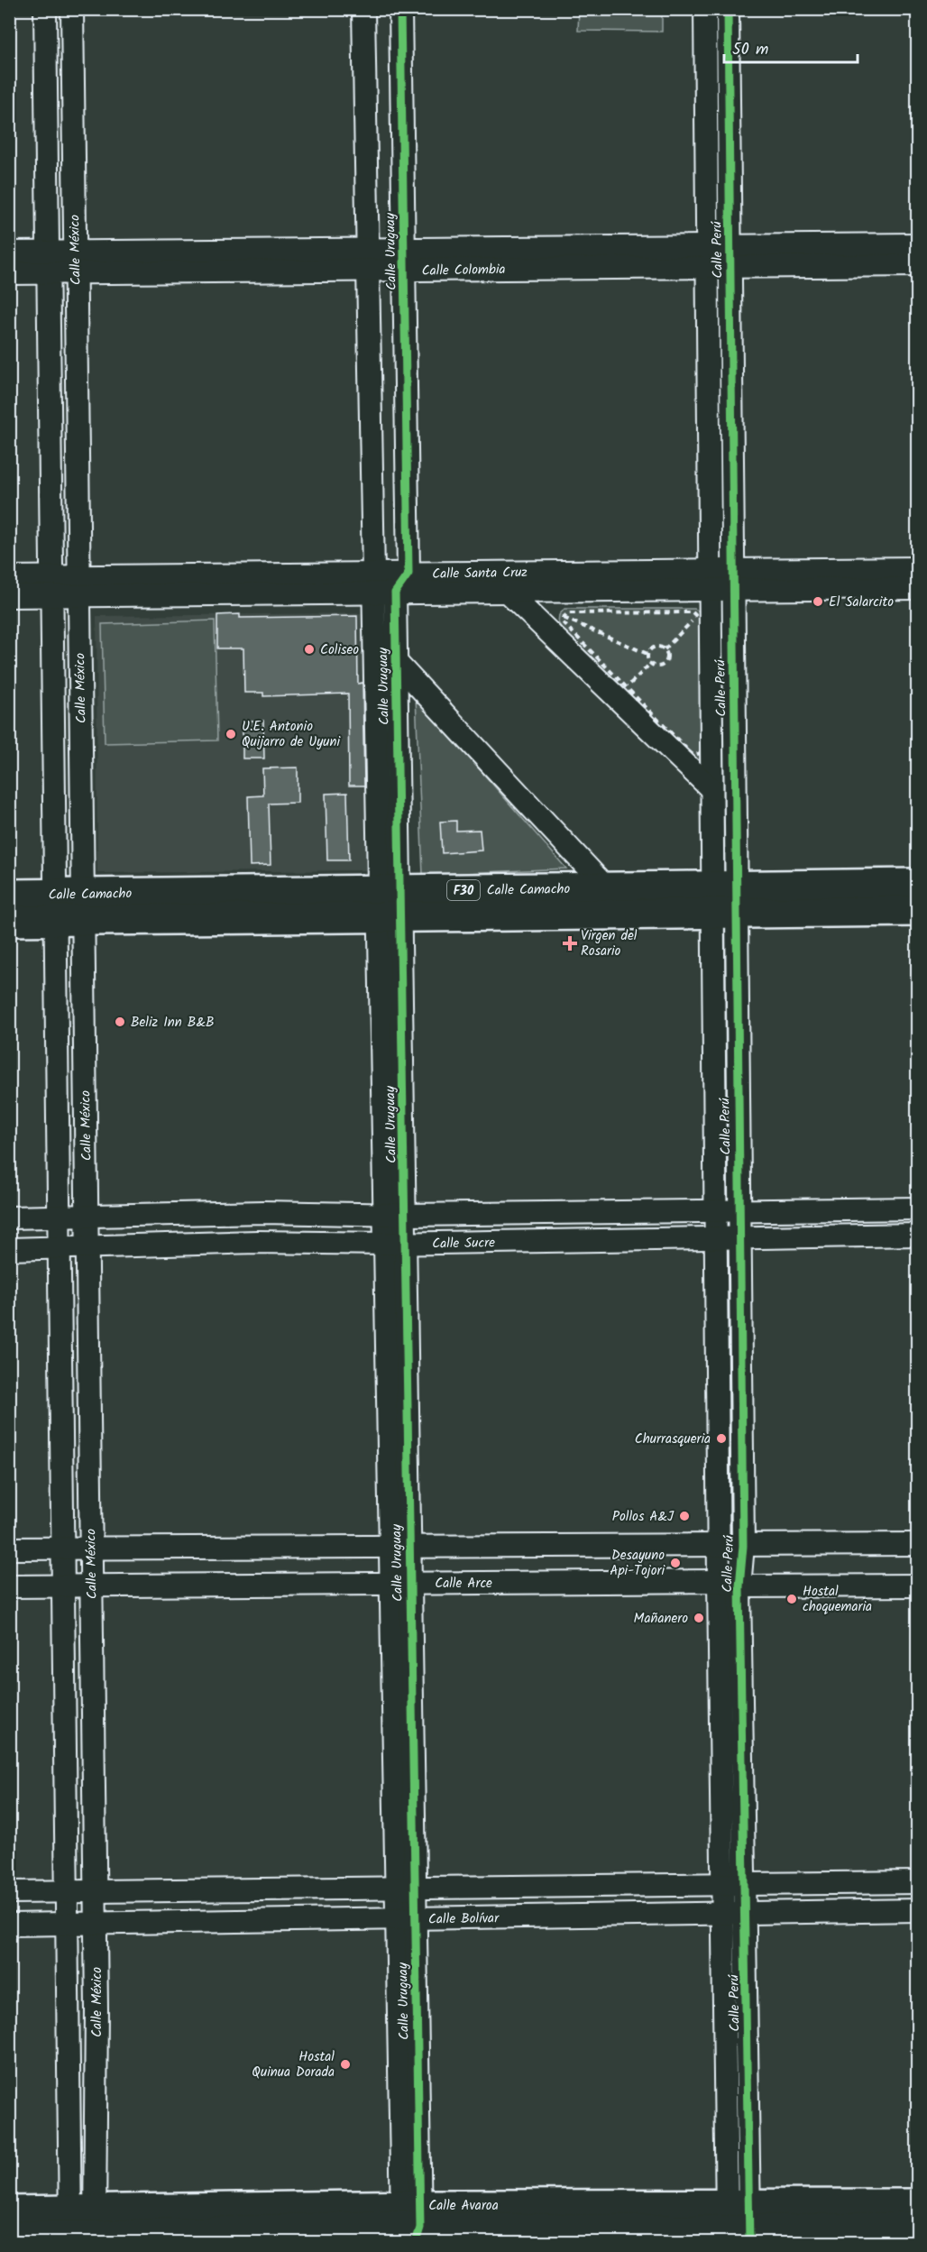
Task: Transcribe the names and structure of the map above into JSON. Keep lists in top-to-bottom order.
{
  "streets": {
    "main road": ["Calle Camacho", "F30", "Calle Avaroa"],
    "street": [
      "Calle México",
      "Calle Perú",
      "Calle Uruguay",
      "Calle Colombia",
      "Calle Santa Cruz",
      "Calle Sucre",
      "Calle Arce",
      "Calle Bolívar"
    ]
  },
  "crossings": [
    ["Calle México", "Calle Colombia"],
    ["Calle México", "Calle Santa Cruz"],
    ["Calle México", "Calle Camacho"],
    ["Calle México", "Calle Sucre"],
    ["Calle México", "Calle Arce"],
    ["Calle México", "Calle Bolívar"],
    ["Calle México", "Calle Avaroa"],
    ["Calle Perú", "Calle Colombia"],
    ["Calle Perú", "Calle Santa Cruz"],
    ["Calle Perú", "Calle Camacho"],
    ["Calle Perú", "Calle Sucre"],
    ["Calle Perú", "Calle Arce"],
    ["Calle Perú", "Calle Bolívar"],
    ["Calle Perú", "Calle Avaroa"],
    ["Calle Uruguay", "Calle Colombia"],
    ["Calle Uruguay", "Calle Santa Cruz"],
    ["Calle Uruguay", "Calle Camacho"],
    ["Calle Uruguay", "Calle Sucre"],
    ["Calle Uruguay", "Calle Arce"],
    ["Calle Uruguay", "Calle Bolívar"],
    ["Calle Uruguay", "Calle Avaroa"]
  ],
  "places": {
    "other": [
      "El Salarcito",
      "Coliseo",
      "U.E. Antonio Quijarro de Uyuni",
      "Beliz Inn B&B",
      "Churrasqueria",
      "Pollos A&J",
      "Desayuno Api-Tojori",
      "Hostal choquemaria",
      "Mañanero",
      "Hostal Quinua Dorada"
    ],
    "health": ["Virgen del Rosario"]
  },
  "scale_bar": "50 m"
}
